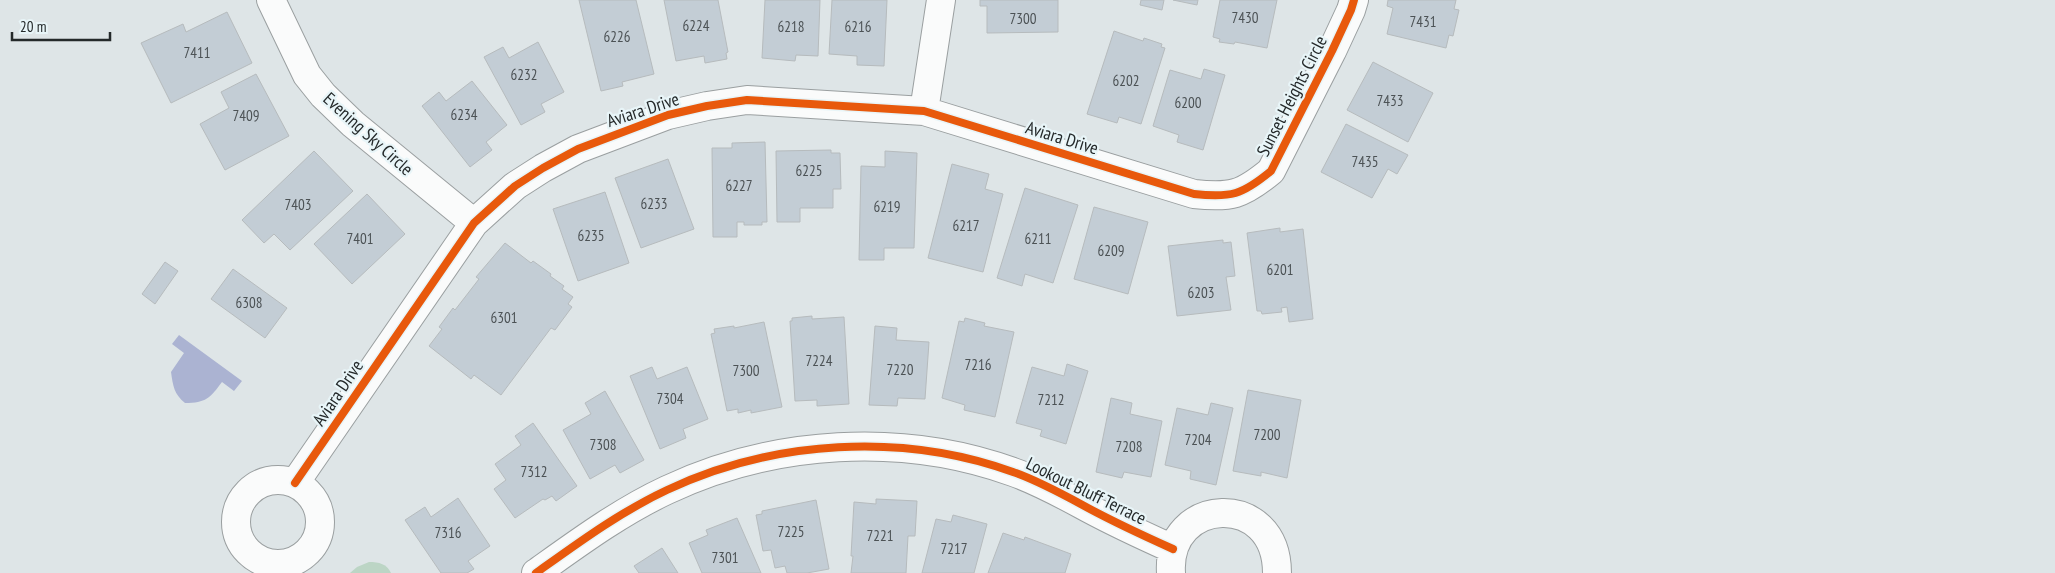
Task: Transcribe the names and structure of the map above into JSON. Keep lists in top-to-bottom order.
{
  "streets": {
    "street": [
      "Sunset Heights Circle",
      "Aviara Drive",
      "Evening Sky Circle",
      "Lookout Bluff Terrace"
    ]
  },
  "crossings": [
    ["Sunset Heights Circle", "Aviara Drive"],
    ["Aviara Drive", "Evening Sky Circle"]
  ],
  "house_numbers": [
    "7430",
    "7300",
    "7431",
    "6224",
    "6218",
    "6216",
    "6226",
    "7411",
    "6232",
    "6202",
    "7433",
    "6200",
    "6234",
    "7409",
    "7435",
    "6225",
    "6227",
    "6233",
    "7403",
    "6219",
    "6217",
    "6235",
    "7401",
    "6211",
    "6209",
    "6201",
    "6203",
    "6308",
    "6301",
    "7224",
    "7216",
    "7220",
    "7300",
    "7304",
    "7212",
    "7200",
    "7204",
    "7308",
    "7208",
    "7312",
    "7225",
    "7316",
    "7221",
    "7217",
    "7301"
  ],
  "scale_bar": "20 m"
}
